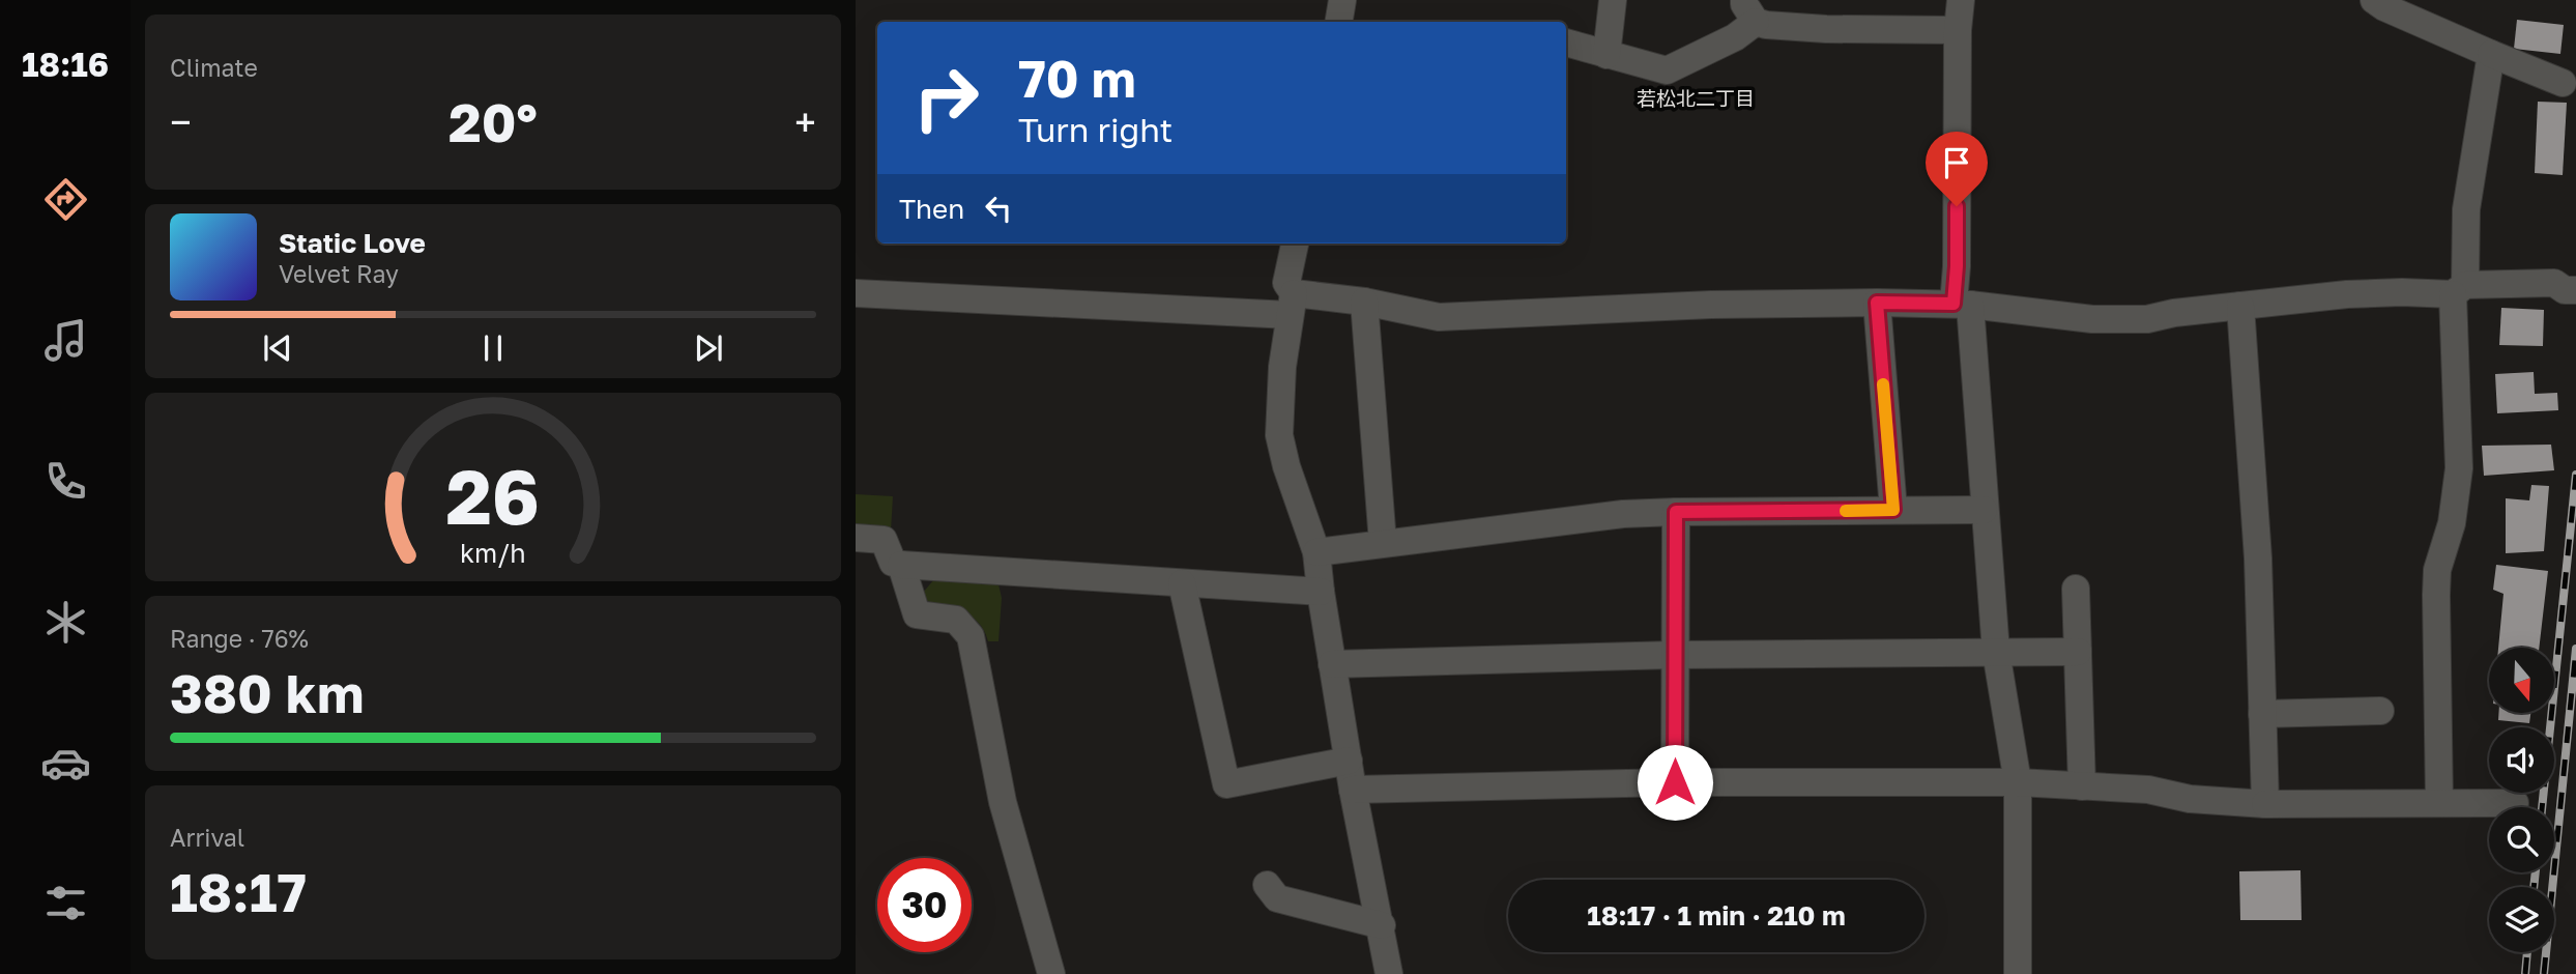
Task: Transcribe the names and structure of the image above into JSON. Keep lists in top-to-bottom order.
{
  "districts": ["若松北二丁目"],
  "north": "bottom",
  "page": {
    "tabs": "18:16",
    "tile": [
      "Climate",
      ["Range · 76%", "380 km"],
      ["Arrival", "18:17"]
    ],
    "turn": ["70 m", "Turn right"],
    "heat": ["−", "20°", "+"],
    "then": "Then",
    "song": ["Static Love", "Velvet Ray"],
    "limit": "30",
    "trip": "18:17 · 1 min · 210 m",
    "gauge": ["26", "km/h"]
  }
}
